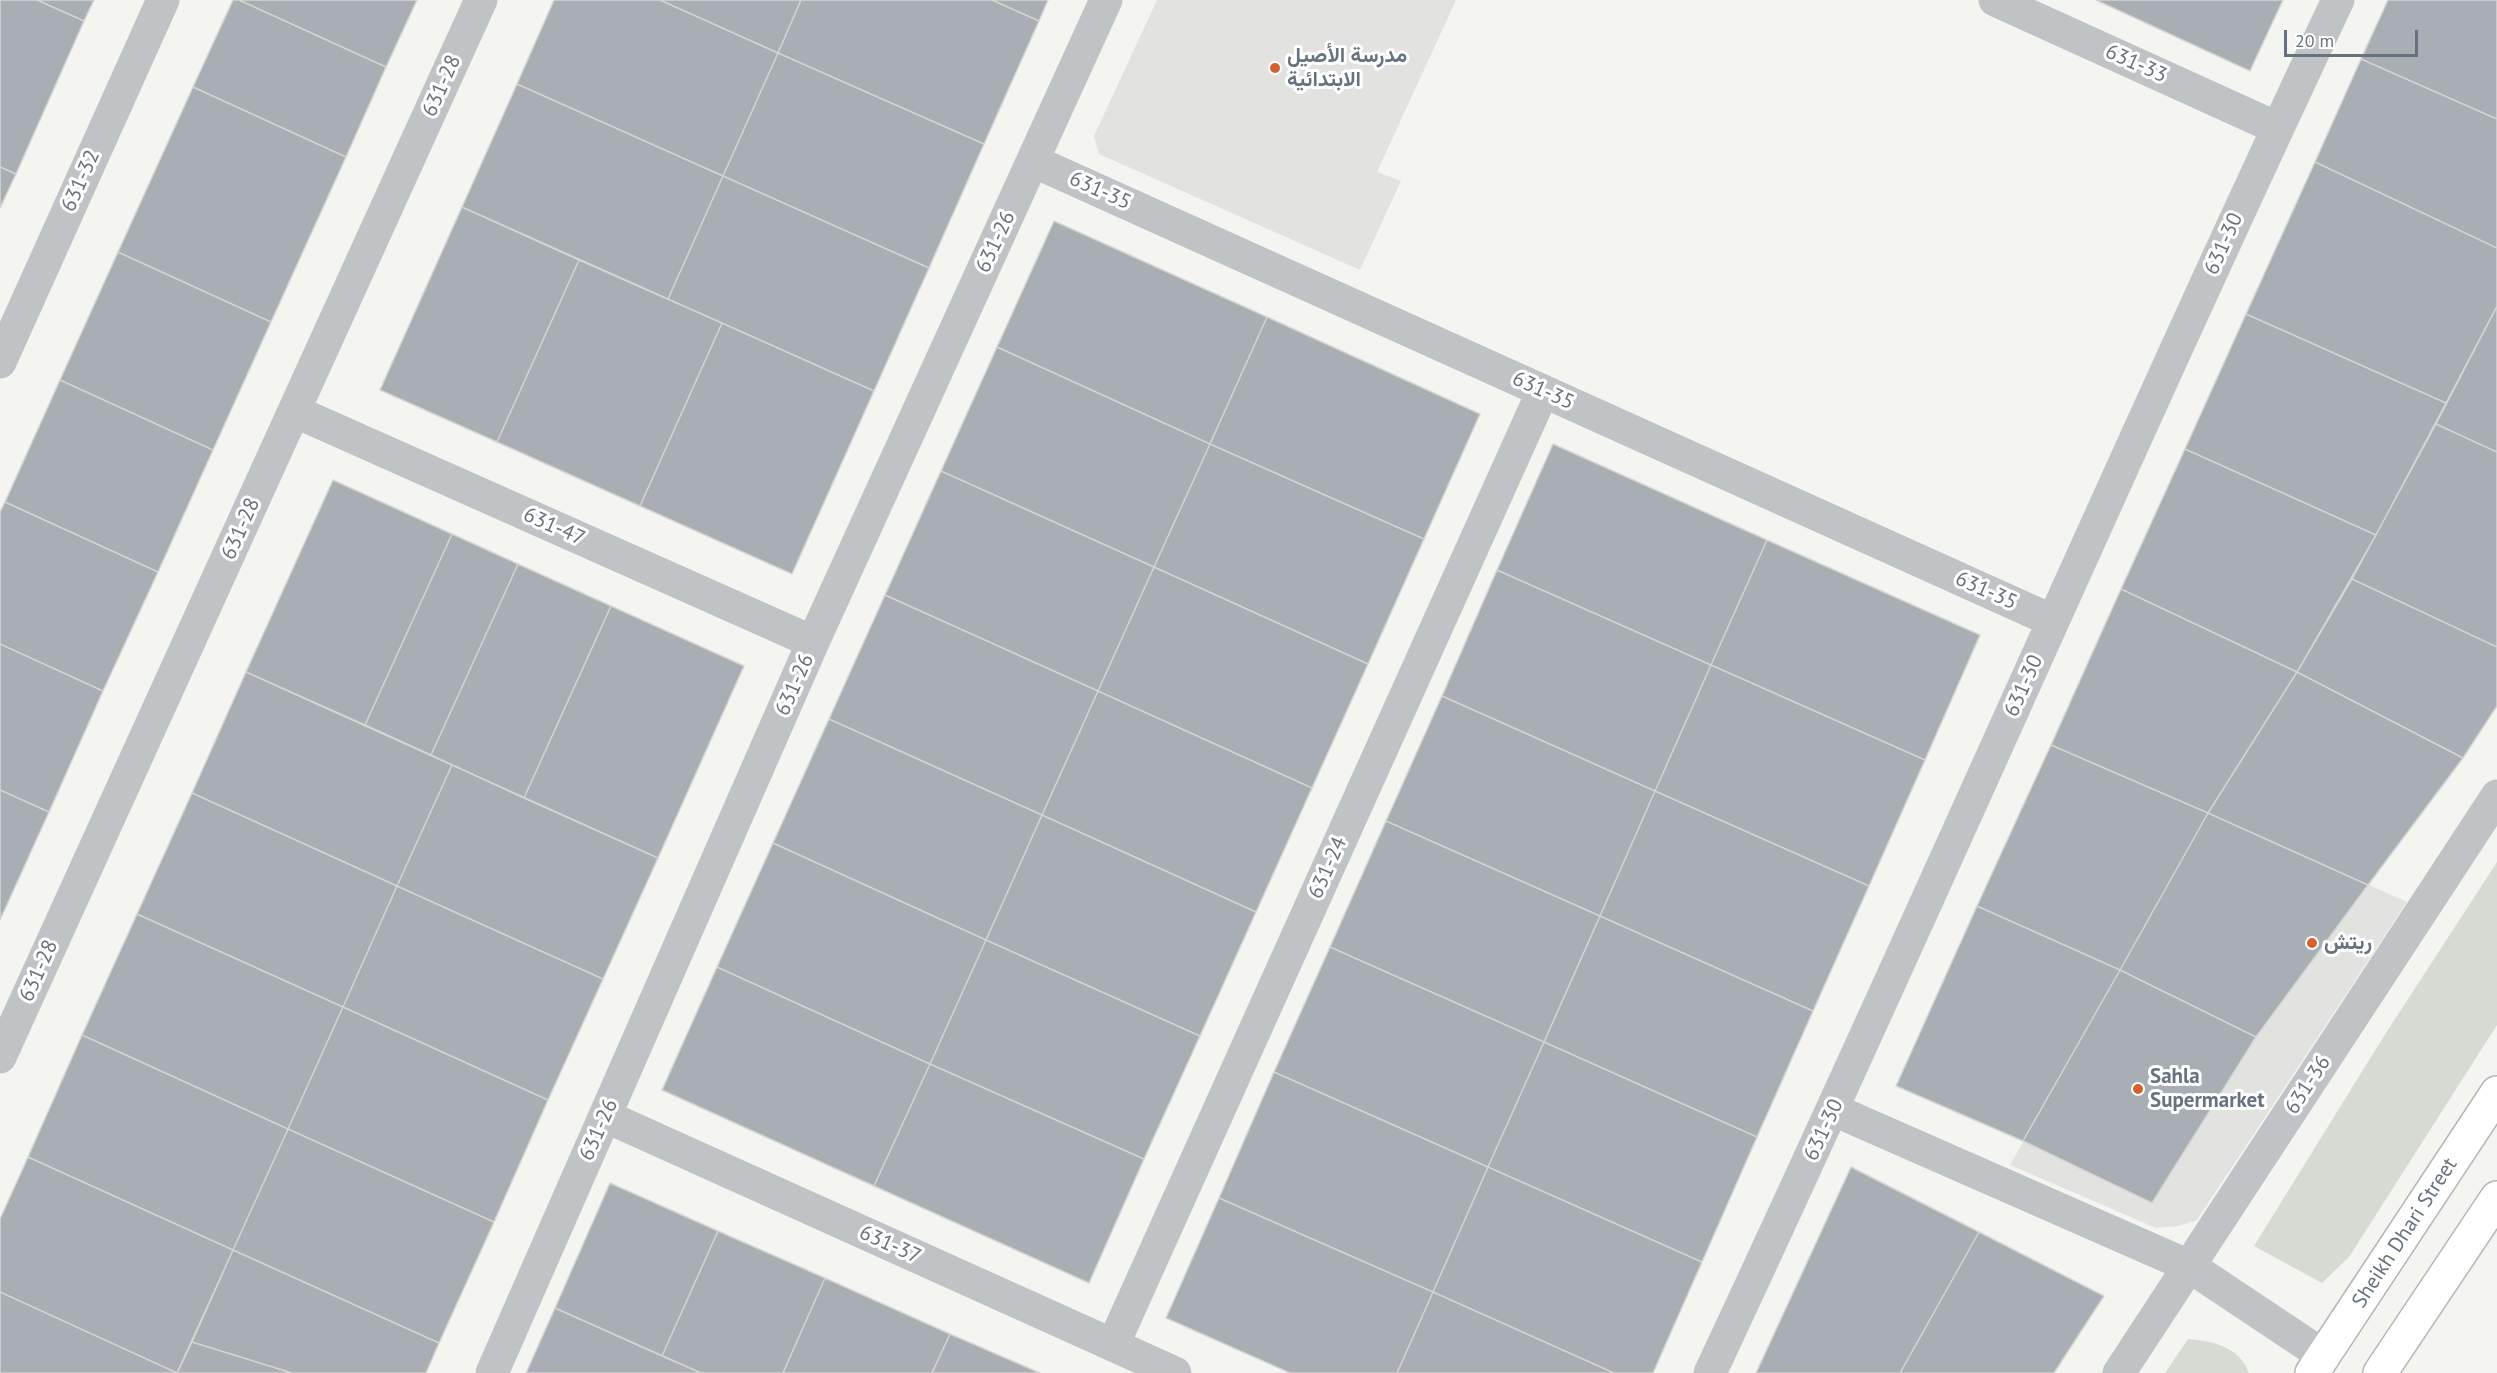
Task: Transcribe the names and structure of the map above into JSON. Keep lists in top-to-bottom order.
{
  "streets": {
    "main road": ["Sheikh Dhari Street"],
    "street": [
      "631-33",
      "631-28",
      "631-32",
      "631-35",
      "631-26",
      "631-30",
      "631-47",
      "631-24",
      "631-36",
      "631-37"
    ]
  },
  "crossings": [
    ["631-33", "631-30"],
    ["631-28", "631-47"],
    ["631-35", "631-26"],
    ["631-35", "631-30"],
    ["631-35", "631-24"],
    ["631-26", "631-47"],
    ["631-26", "631-37"],
    ["631-24", "631-37"]
  ],
  "places": ["مدرسة الأصيل الابتدائية", "ريتش", "Sahla Supermarket"],
  "scale_bar": "20 m"
}
